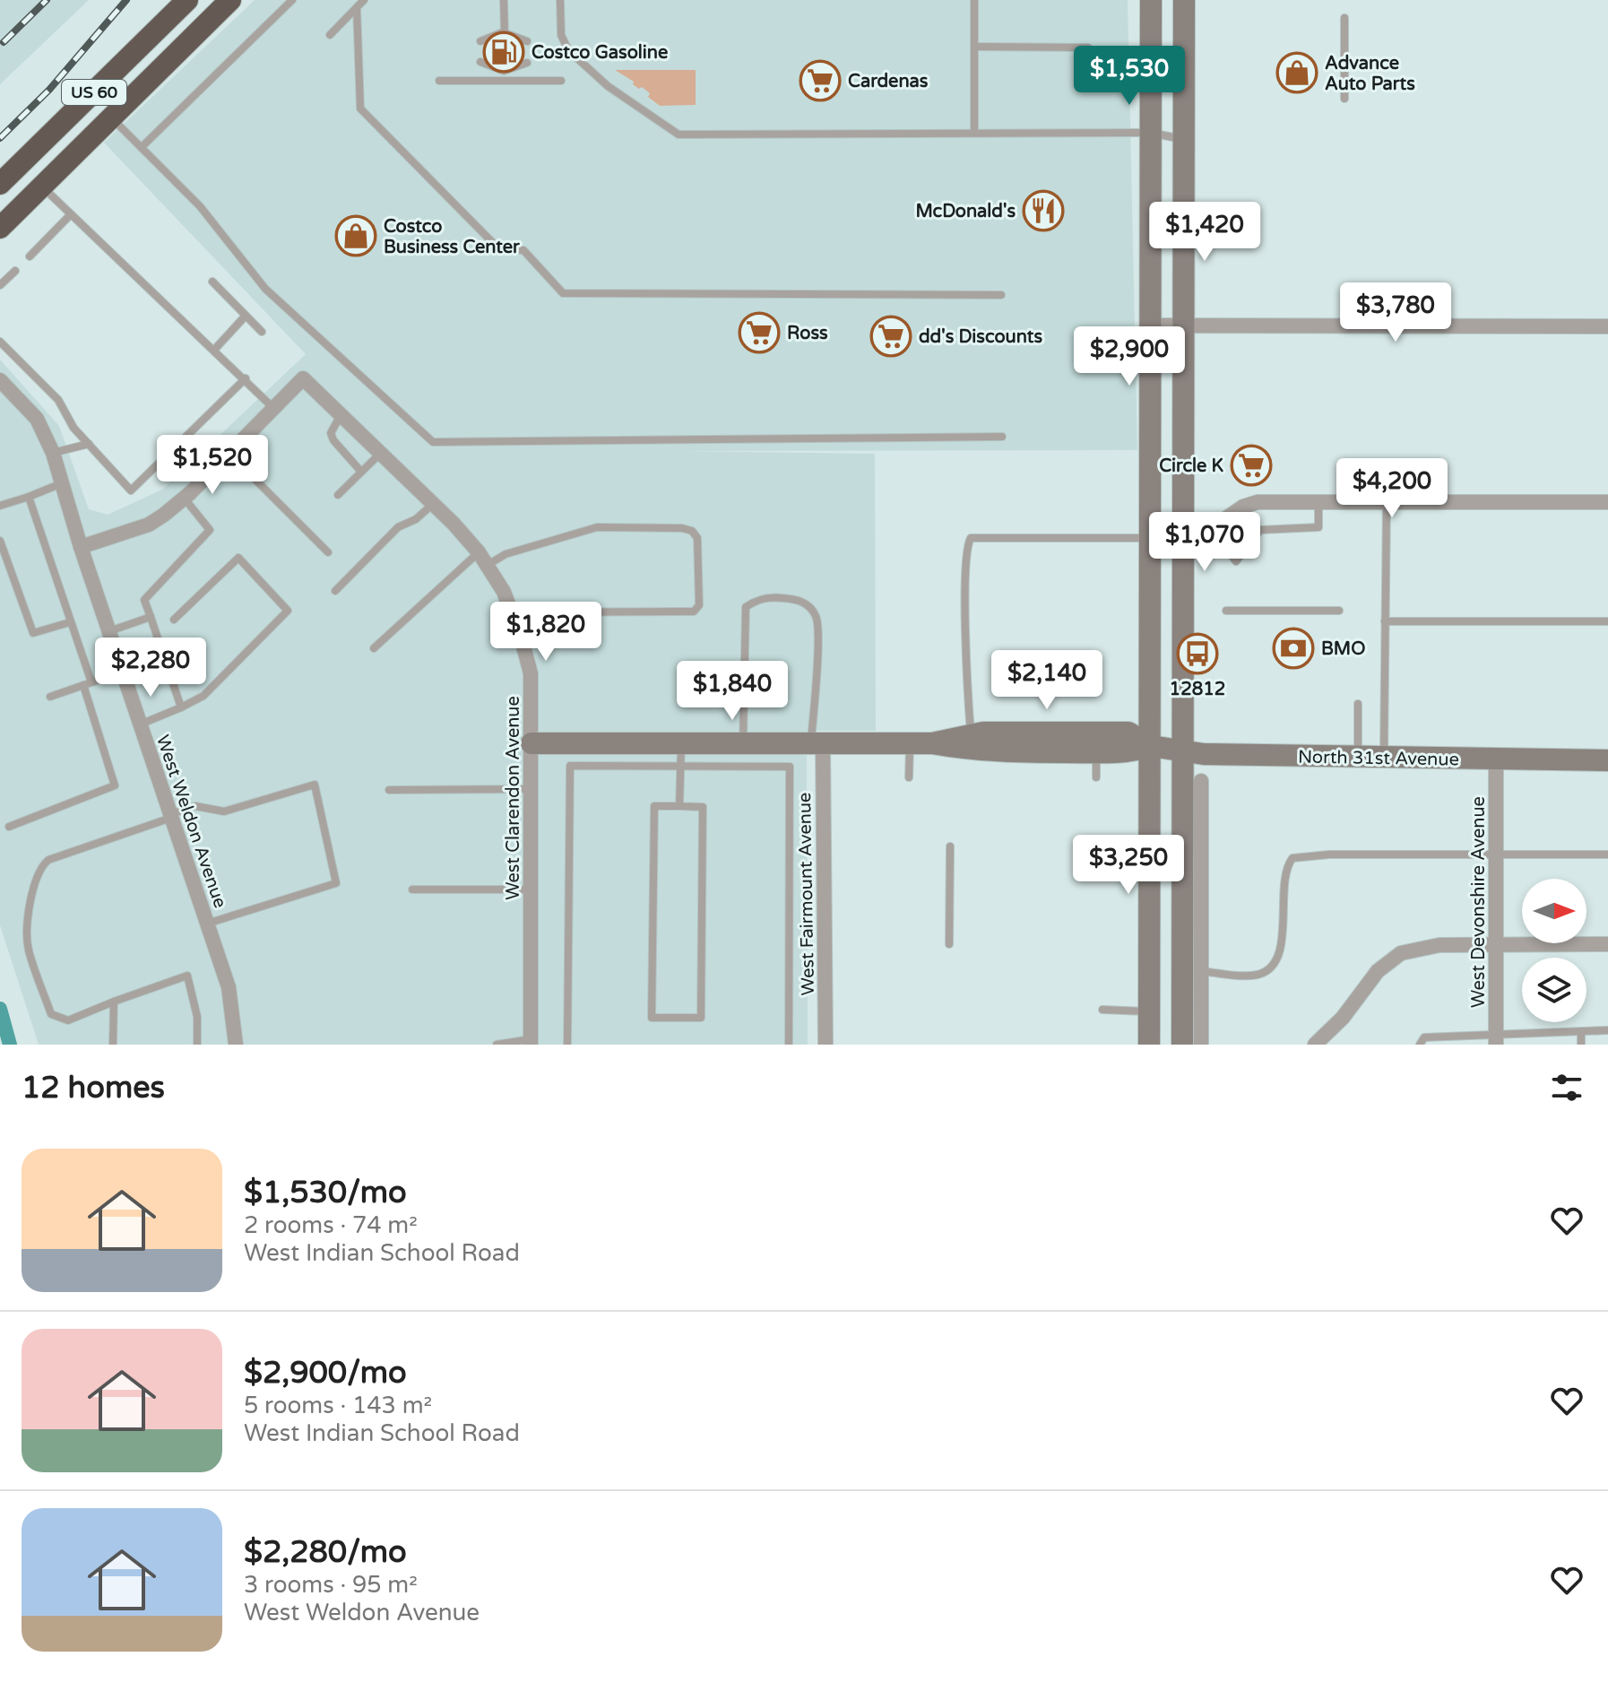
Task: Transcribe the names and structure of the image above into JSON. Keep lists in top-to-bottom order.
{
  "streets": {
    "highway": ["US 60"],
    "main road": ["North 31st Avenue"],
    "street": [
      "West Clarendon Avenue",
      "West Weldon Avenue",
      "West Fairmount Avenue",
      "West Devonshire Avenue"
    ]
  },
  "crossings": [
    ["North 31st Avenue", "West Clarendon Avenue"],
    ["North 31st Avenue", "West Fairmount Avenue"],
    ["North 31st Avenue", "West Devonshire Avenue"]
  ],
  "places": {
    "fuel station": ["Costco Gasoline"],
    "shop": ["Advance Auto Parts", "Costco Business Center"],
    "supermarket": [
      "Cardenas",
      "Ross",
      "dd's Discounts",
      "Circle K"
    ],
    "restaurant": ["McDonald's"],
    "bank": ["BMO"],
    "bus stop": ["12812"]
  },
  "north": "right",
  "page": {
    "price": [
      "$1,530",
      "$1,420",
      "$3,780",
      "$2,900",
      "$1,520",
      "$4,200",
      "$1,070",
      "$1,820",
      "$2,280",
      "$2,140",
      "$1,840",
      "$3,250"
    ],
    "heading": "12 homes",
    "list": [
      {
        "name": "$1,530/mo",
        "note": "2 rooms · 74 m² · West Indian School Road"
      },
      {
        "name": "$2,900/mo",
        "note": "5 rooms · 143 m² · West Indian School Road"
      },
      {
        "name": "$2,280/mo",
        "note": "3 rooms · 95 m² · West Weldon Avenue"
      }
    ]
  }
}
